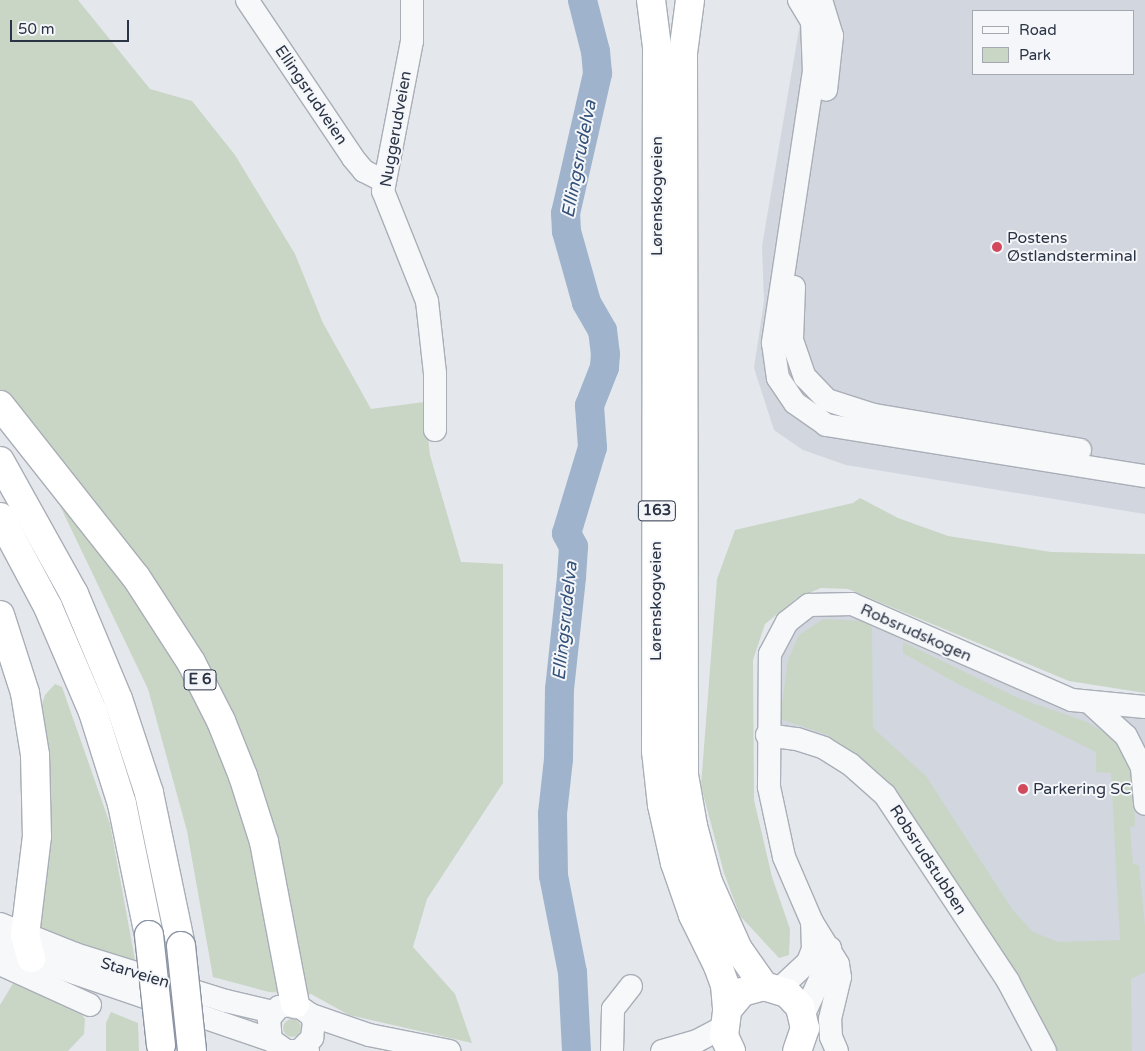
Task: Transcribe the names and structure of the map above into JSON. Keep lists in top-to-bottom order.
{
  "streets": {
    "highway": ["Lørenskogveien", "163", "E 6"],
    "street": [
      "Ellingsrudveien",
      "Nuggerudveien",
      "Robsrudskogen",
      "Robsrudstubben",
      "Starveien"
    ]
  },
  "crossings": [
    ["Ellingsrudveien", "Nuggerudveien"],
    ["Lørenskogveien", "Robsrudskogen"],
    ["Robsrudskogen", "Robsrudstubben"],
    ["E 6", "Starveien"]
  ],
  "water": ["Ellingsrudelva"],
  "places": ["Postens Østlandsterminal", "Parkering SC"],
  "legend": ["Road", "Park"],
  "scale_bar": "50 m"
}
